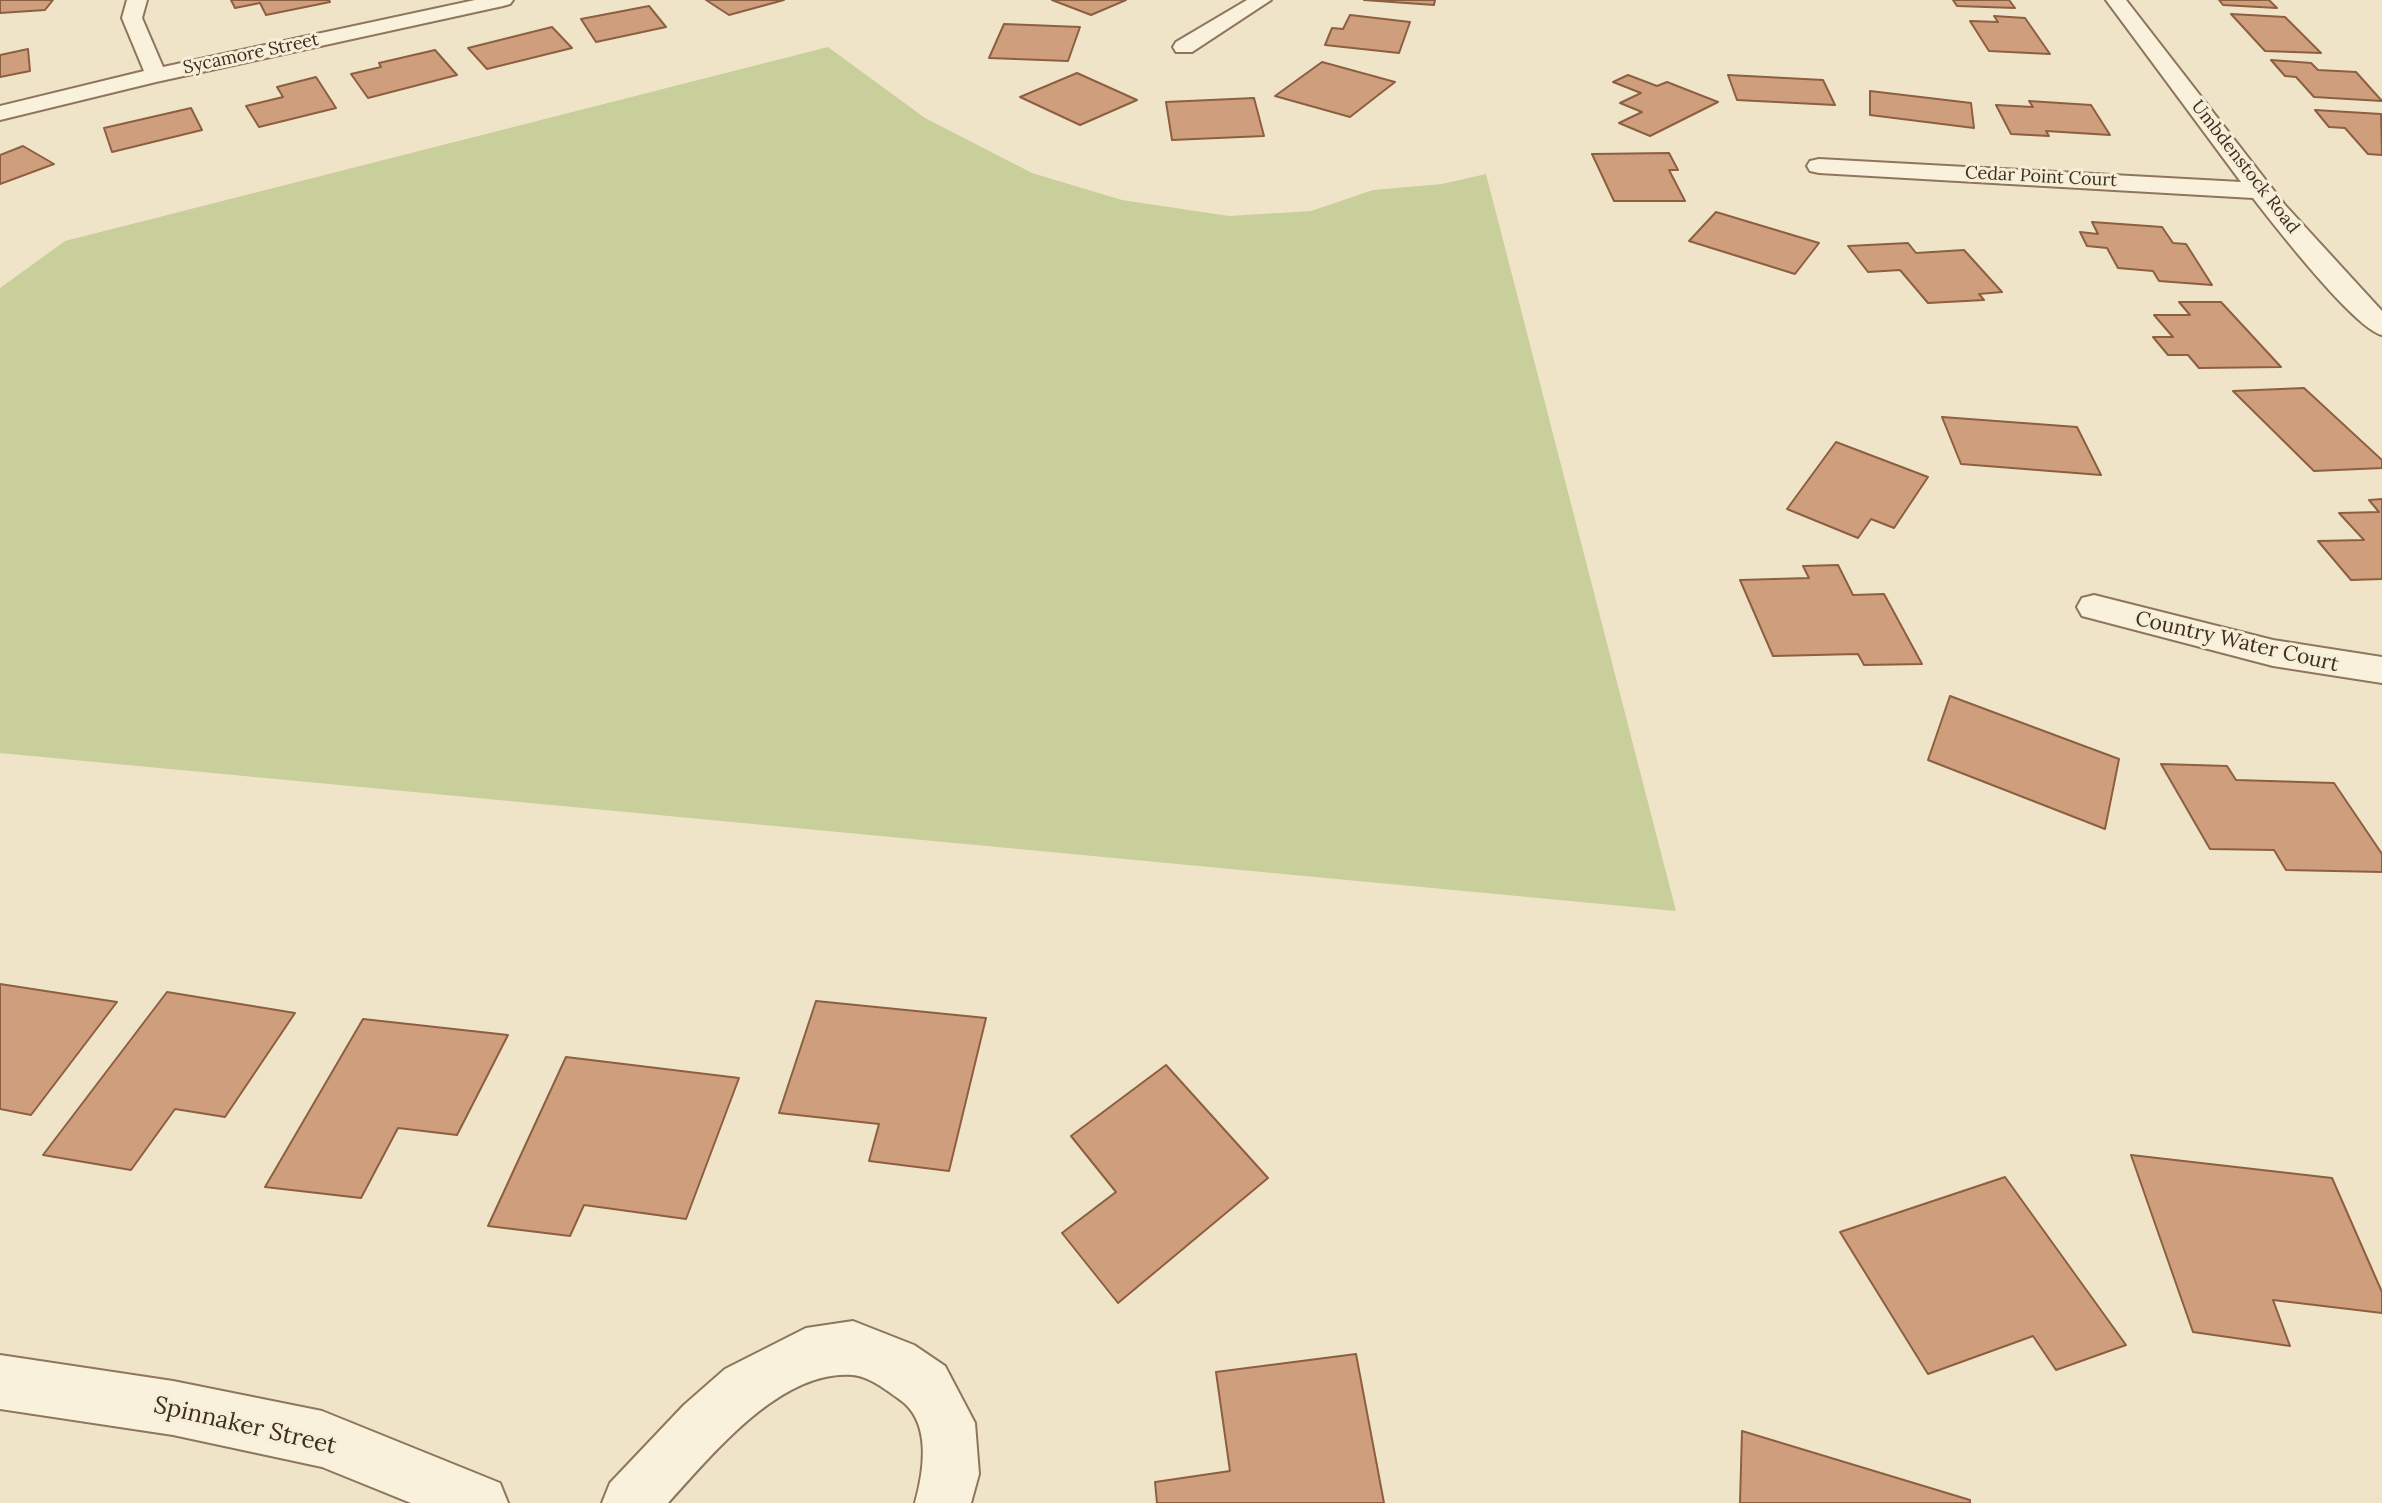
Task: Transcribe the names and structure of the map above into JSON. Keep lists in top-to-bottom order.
{
  "streets": {
    "street": [
      "Sycamore Street",
      "Umbdenstock Road",
      "Cedar Point Court",
      "Country Water Court",
      "Spinnaker Street"
    ]
  },
  "crossings": [
    ["Umbdenstock Road", "Cedar Point Court"]
  ]
}
